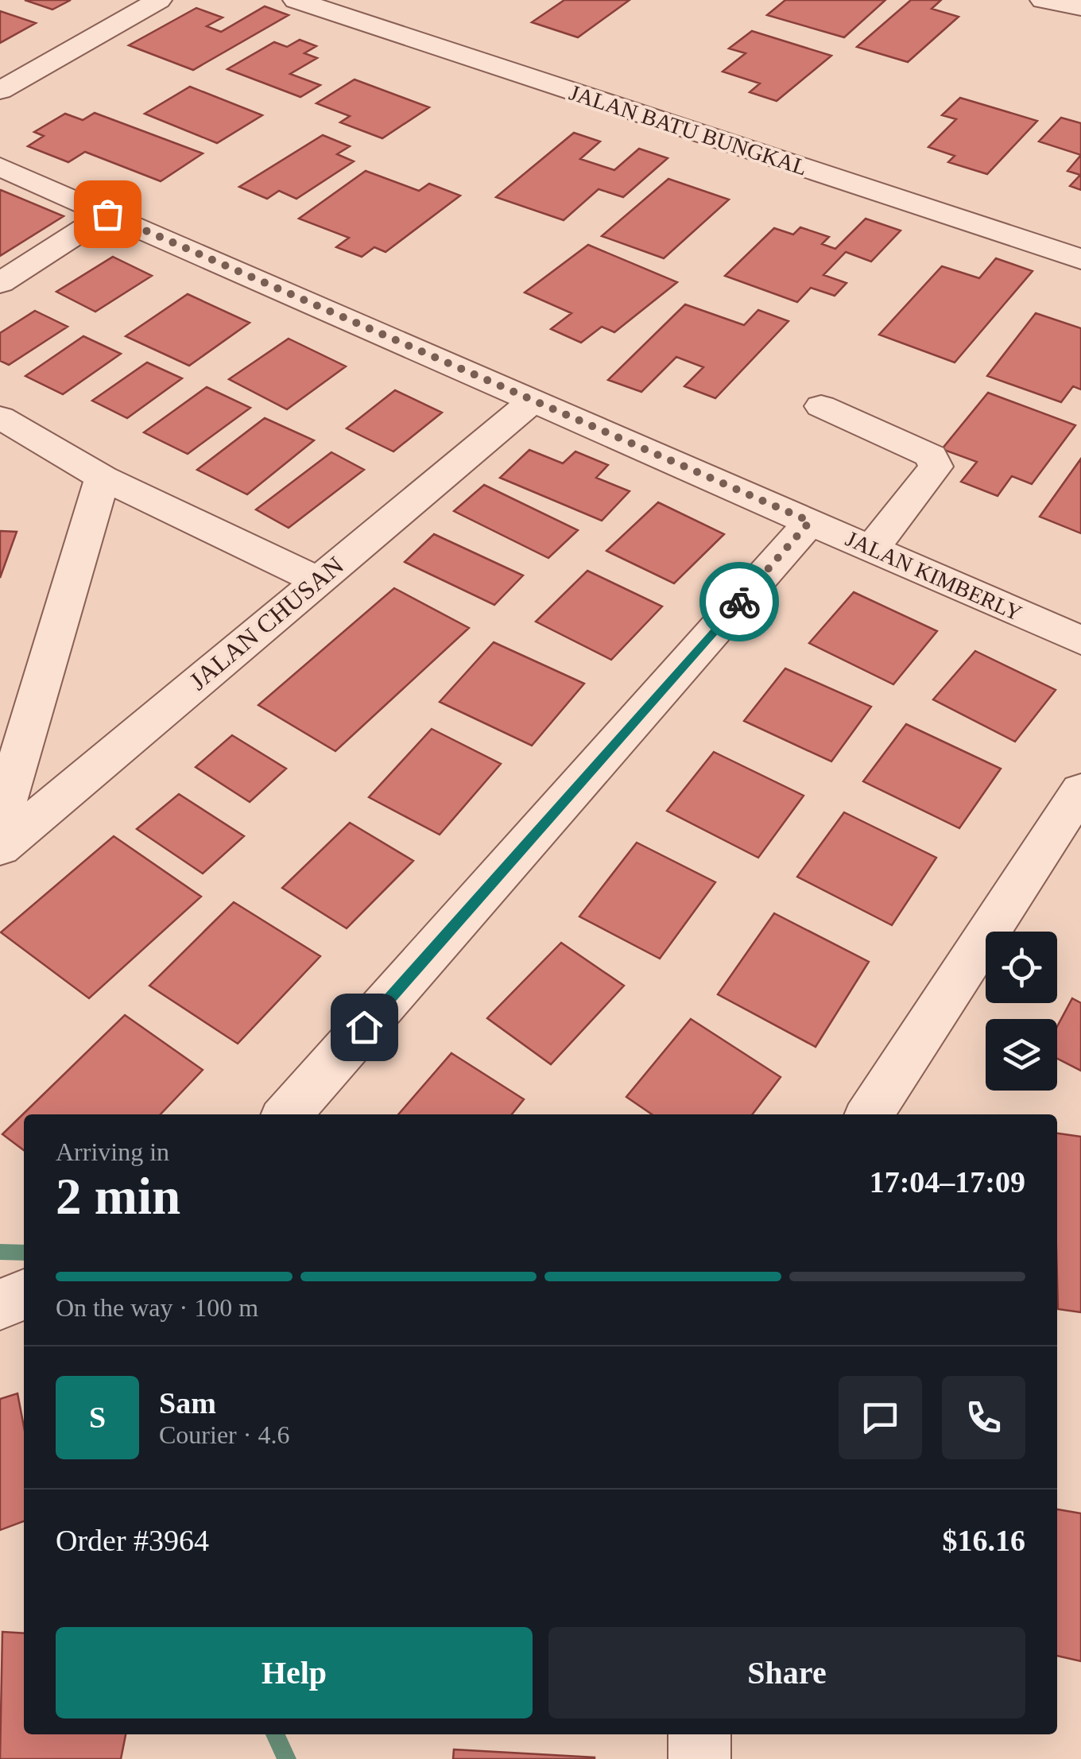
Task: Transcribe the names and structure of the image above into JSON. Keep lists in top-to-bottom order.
{
  "streets": {
    "street": ["JALAN BATU BUNGKAL", "JALAN KIMBERLY", "JALAN CHUSAN"]
  },
  "crossings": [
    ["JALAN KIMBERLY", "JALAN CHUSAN"]
  ],
  "page": {
    "heading": ["2 min", "Arriving in", "17:04–17:09"],
    "panel": [
      "Sam",
      "Courier · 4.6",
      "Order #3964",
      "$16.16"
    ],
    "bar": "On the way · 100 m",
    "round": "S",
    "buttons": ["Help", "Share"]
  }
}
